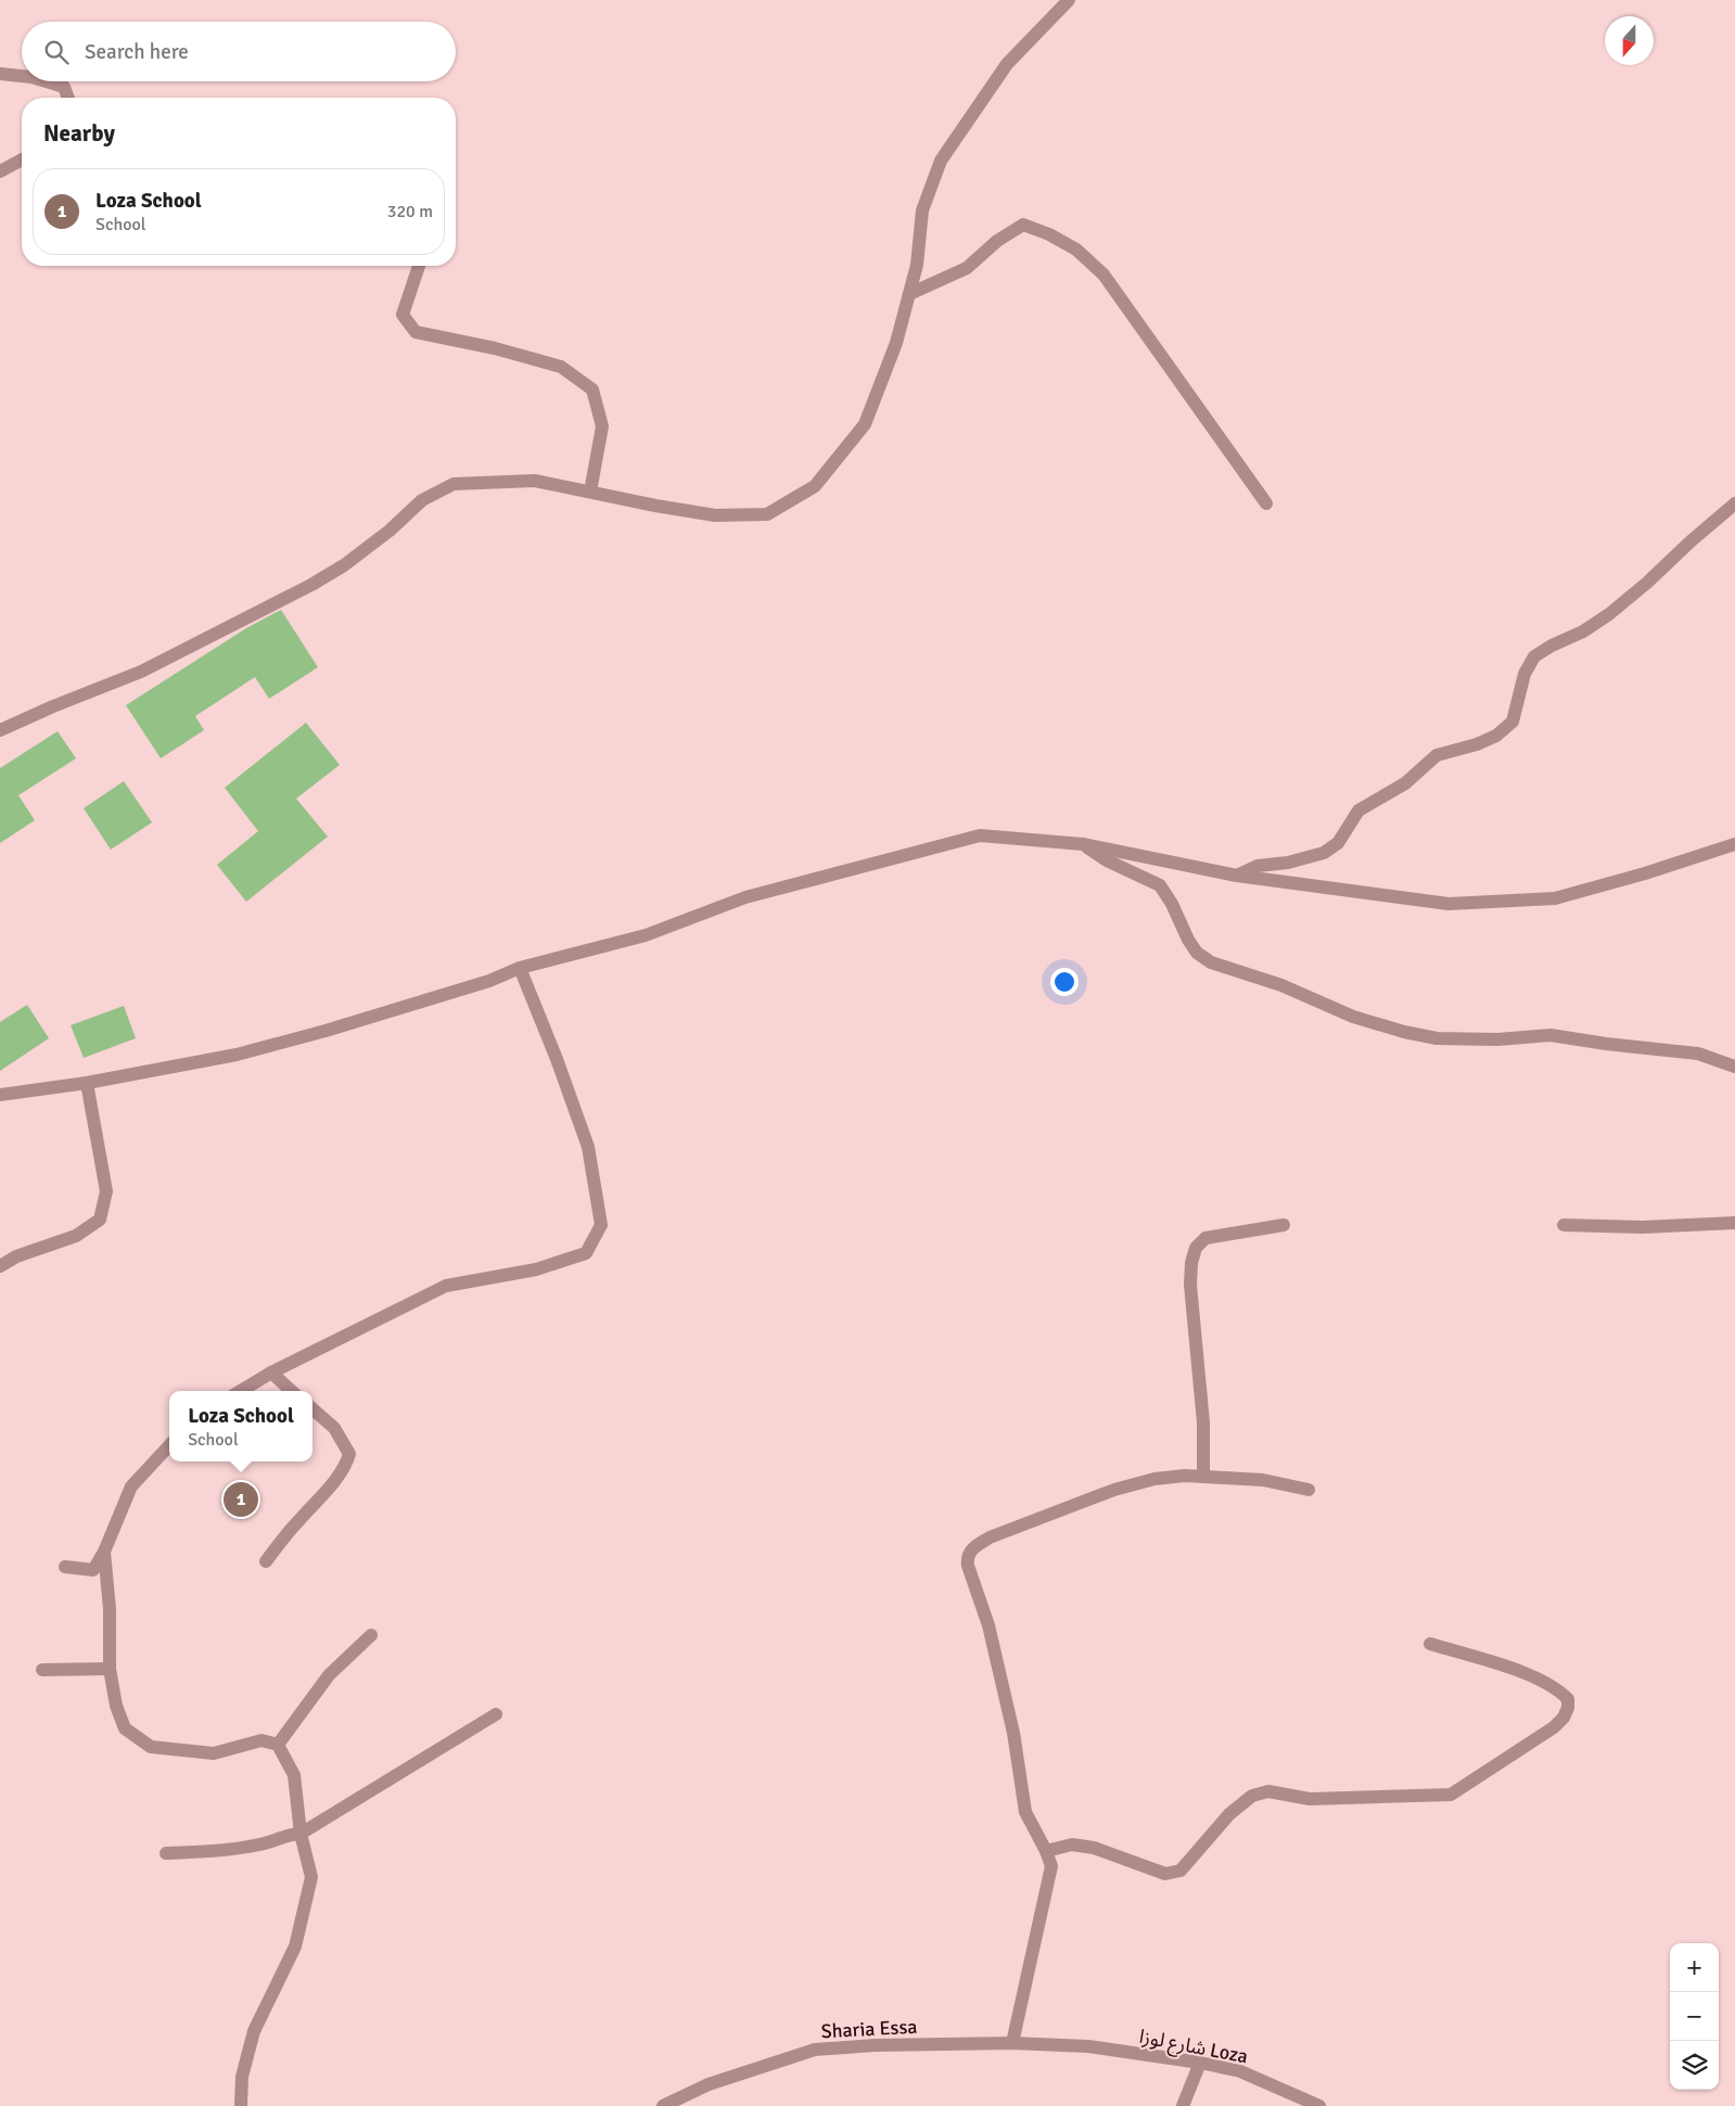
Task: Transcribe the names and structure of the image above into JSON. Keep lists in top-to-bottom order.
{
  "streets": {
    "street": ["Sharia Essa", "شارع لوزا Loza"]
  },
  "crossings": [
    ["Sharia Essa", "شارع لوزا Loza"]
  ],
  "north": "bottom",
  "page": {
    "search": "Search here",
    "heading": "Nearby",
    "list": [
      {
        "mark": "1",
        "name": "Loza School",
        "note": "School",
        "value": "320 m"
      }
    ],
    "popup": ["Loza School", "School"],
    "pins": "1",
    "map_buttons": ["+", "−"]
  }
}
